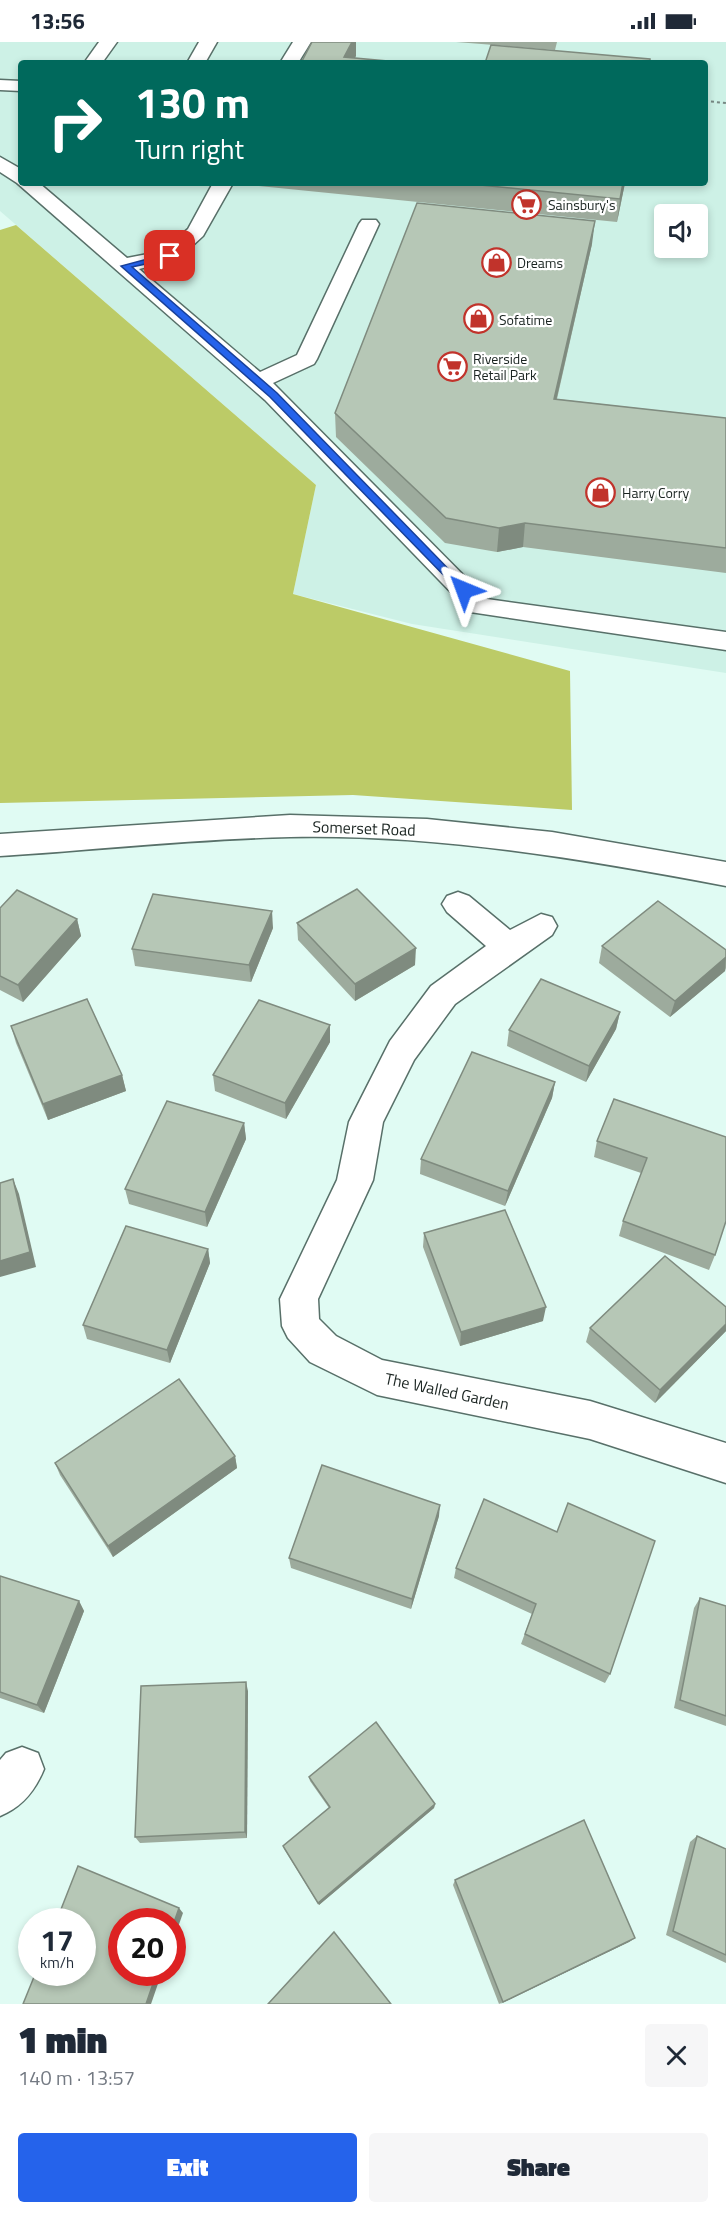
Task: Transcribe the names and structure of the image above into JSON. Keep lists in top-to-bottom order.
{
  "streets": {
    "street": ["Somerset Road", "The Walled Garden"]
  },
  "places": {
    "supermarket": ["Sainsbury's", "Riverside Retail Park"],
    "shop": ["Dreams", "Sofatime", "Harry Corry"]
  },
  "page": {
    "status": "13:56",
    "turn": ["130 m", "Turn right"],
    "speed": "17 km/h",
    "limit": "20",
    "heading": ["1 min", "140 m · 13:57"],
    "buttons": ["Exit", "Share"]
  }
}
